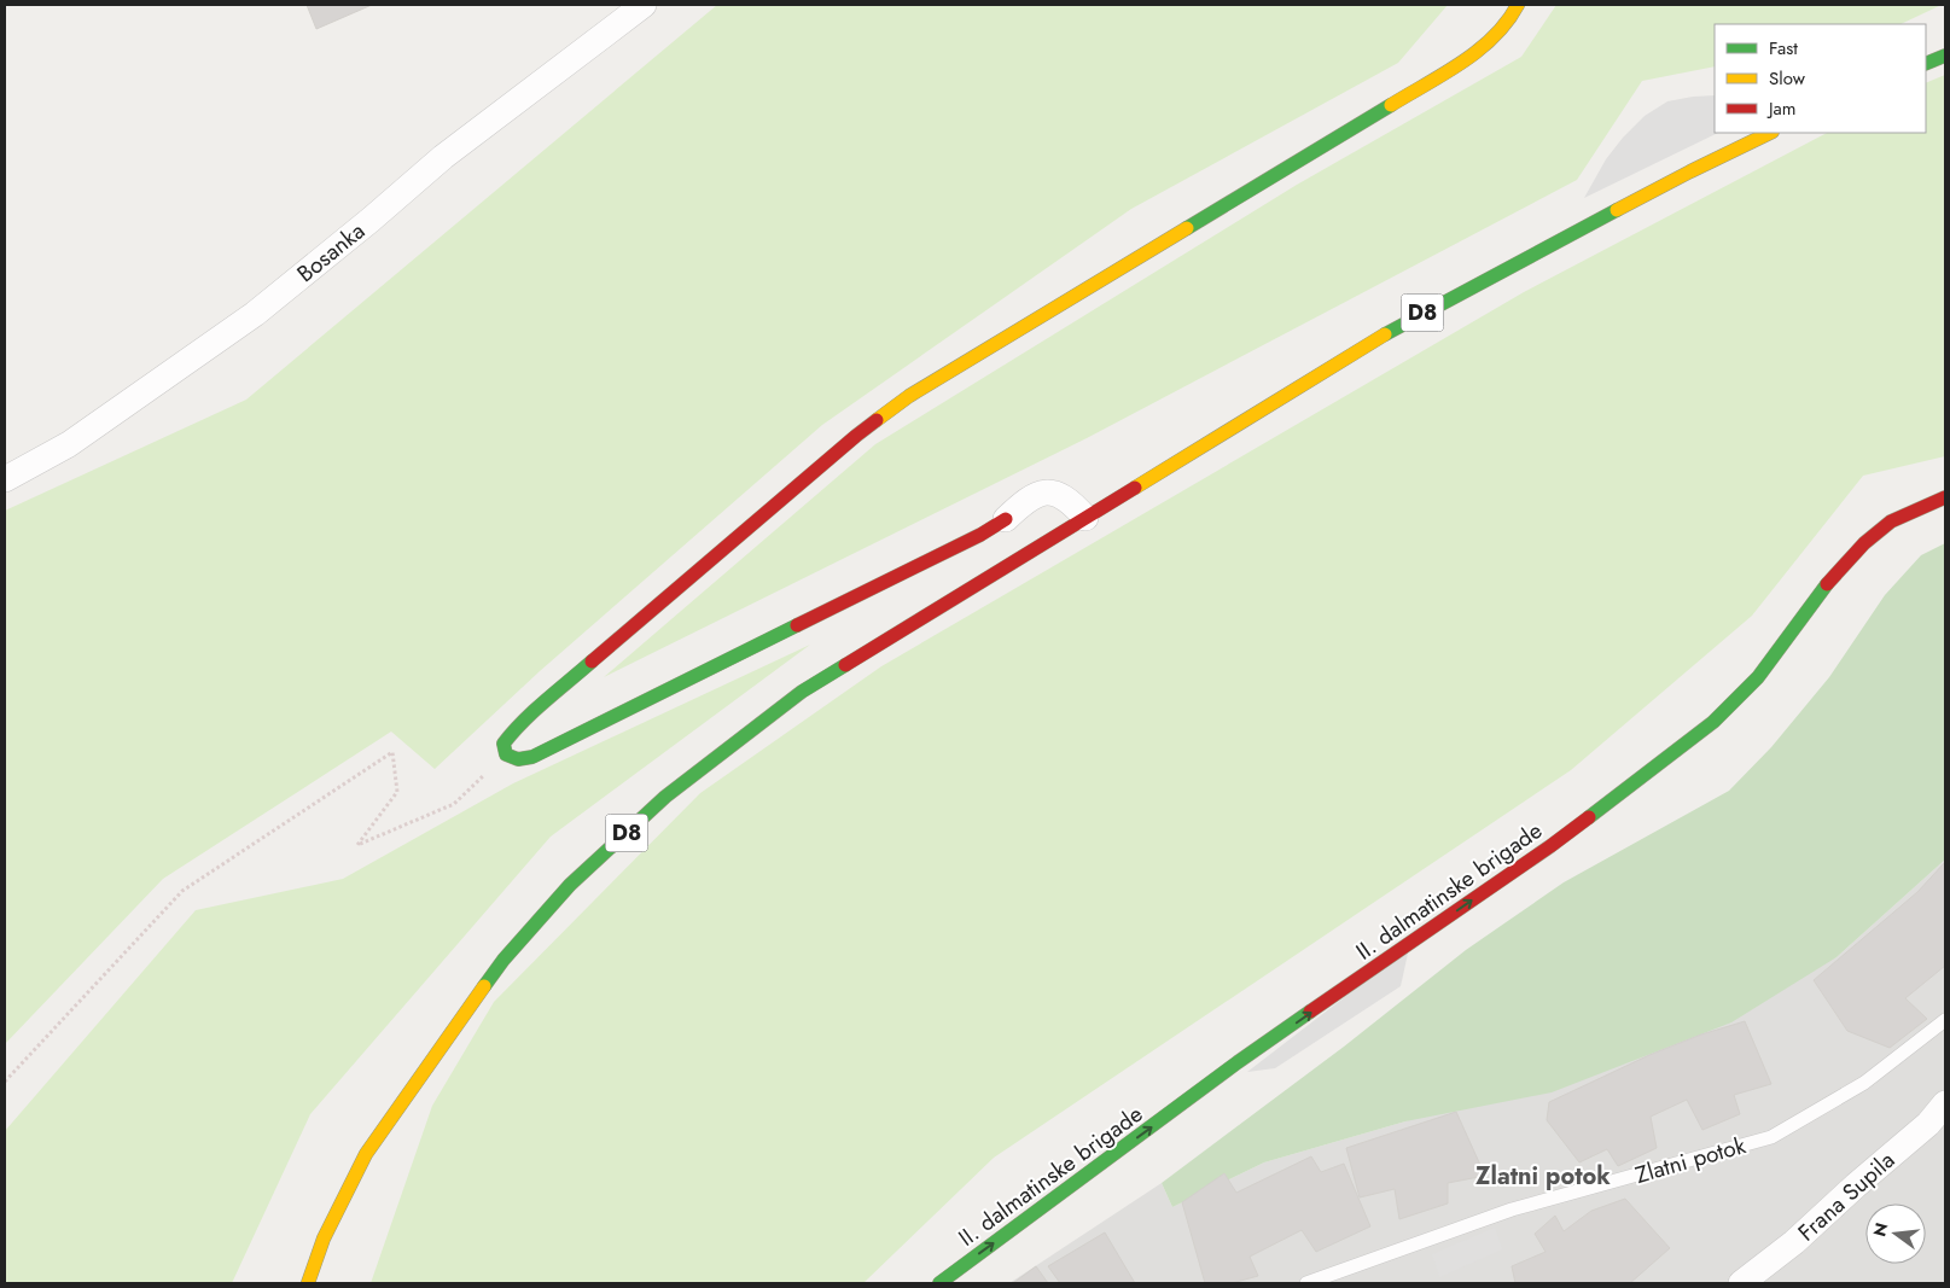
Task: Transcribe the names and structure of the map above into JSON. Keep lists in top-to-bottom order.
{
  "streets": {
    "street": [
      "Bosanka",
      "D8",
      "II. dalmatinske brigade",
      "Frana Supila"
    ],
    "lane": ["Zlatni potok"]
  },
  "one_way": ["II. dalmatinske brigade"],
  "districts": ["Zlatni potok"],
  "legend": ["Fast", "Slow", "Jam"],
  "north": "left"
}
